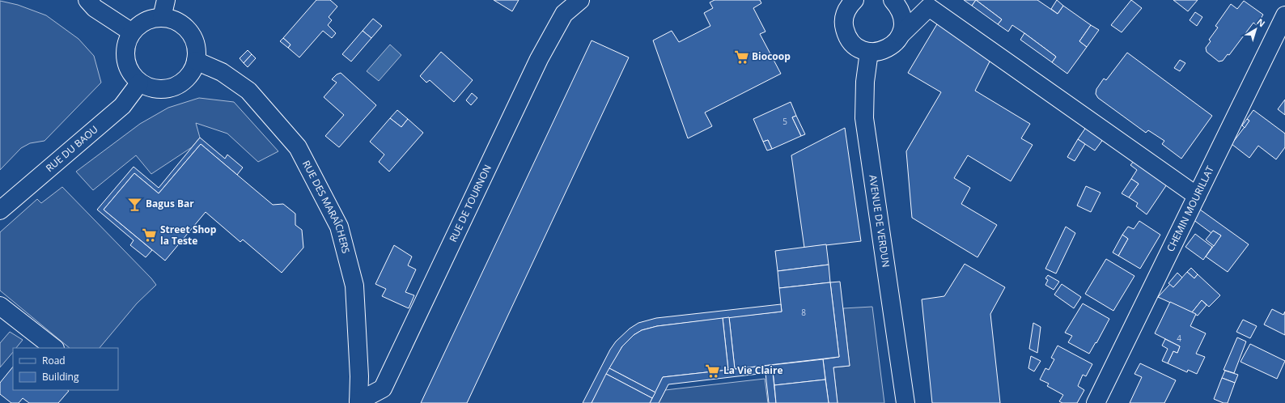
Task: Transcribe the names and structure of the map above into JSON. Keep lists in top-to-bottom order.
{
  "streets": {
    "street": [
      "RUE DU BAOU",
      "RUE DE TOURNON",
      "RUE DES MARAÎCHERS",
      "CHEMIN MOURILLAT",
      "AVENUE DE VERDUN"
    ]
  },
  "crossings": [
    ["RUE DU BAOU", "RUE DES MARAÎCHERS"],
    ["RUE DE TOURNON", "RUE DES MARAÎCHERS"]
  ],
  "places": {
    "supermarket": ["Biocoop", "Street Shop la Teste", "La Vie Claire"],
    "bar": ["Bagus Bar"]
  },
  "house_numbers": ["5", "8", "4"],
  "legend": ["Road", "Building"],
  "north": "top right"
}
